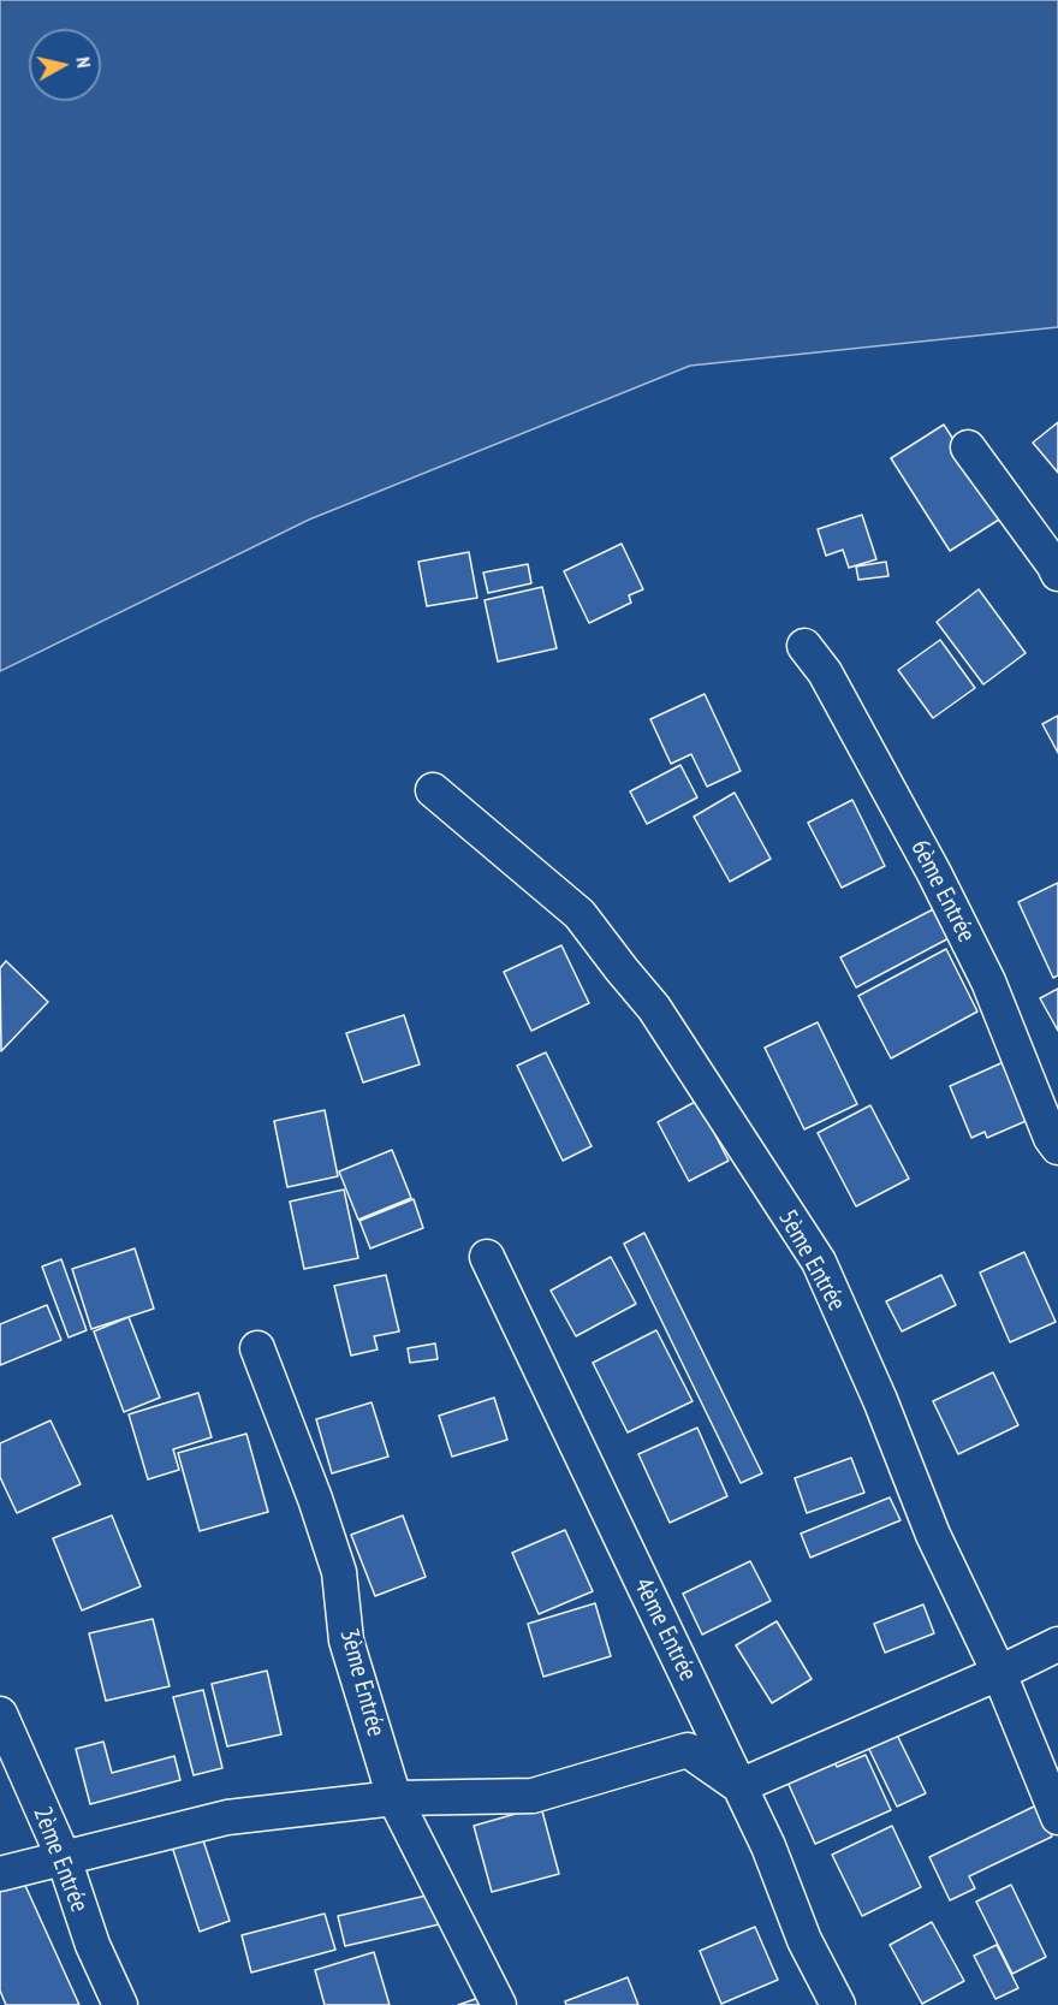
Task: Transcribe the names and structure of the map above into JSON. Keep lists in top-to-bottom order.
{
  "streets": {
    "street": [
      "6ème Entrée",
      "5ème Entrée",
      "4ème Entrée",
      "3ème Entrée",
      "2ème Entrée"
    ]
  },
  "north": "right"
}
